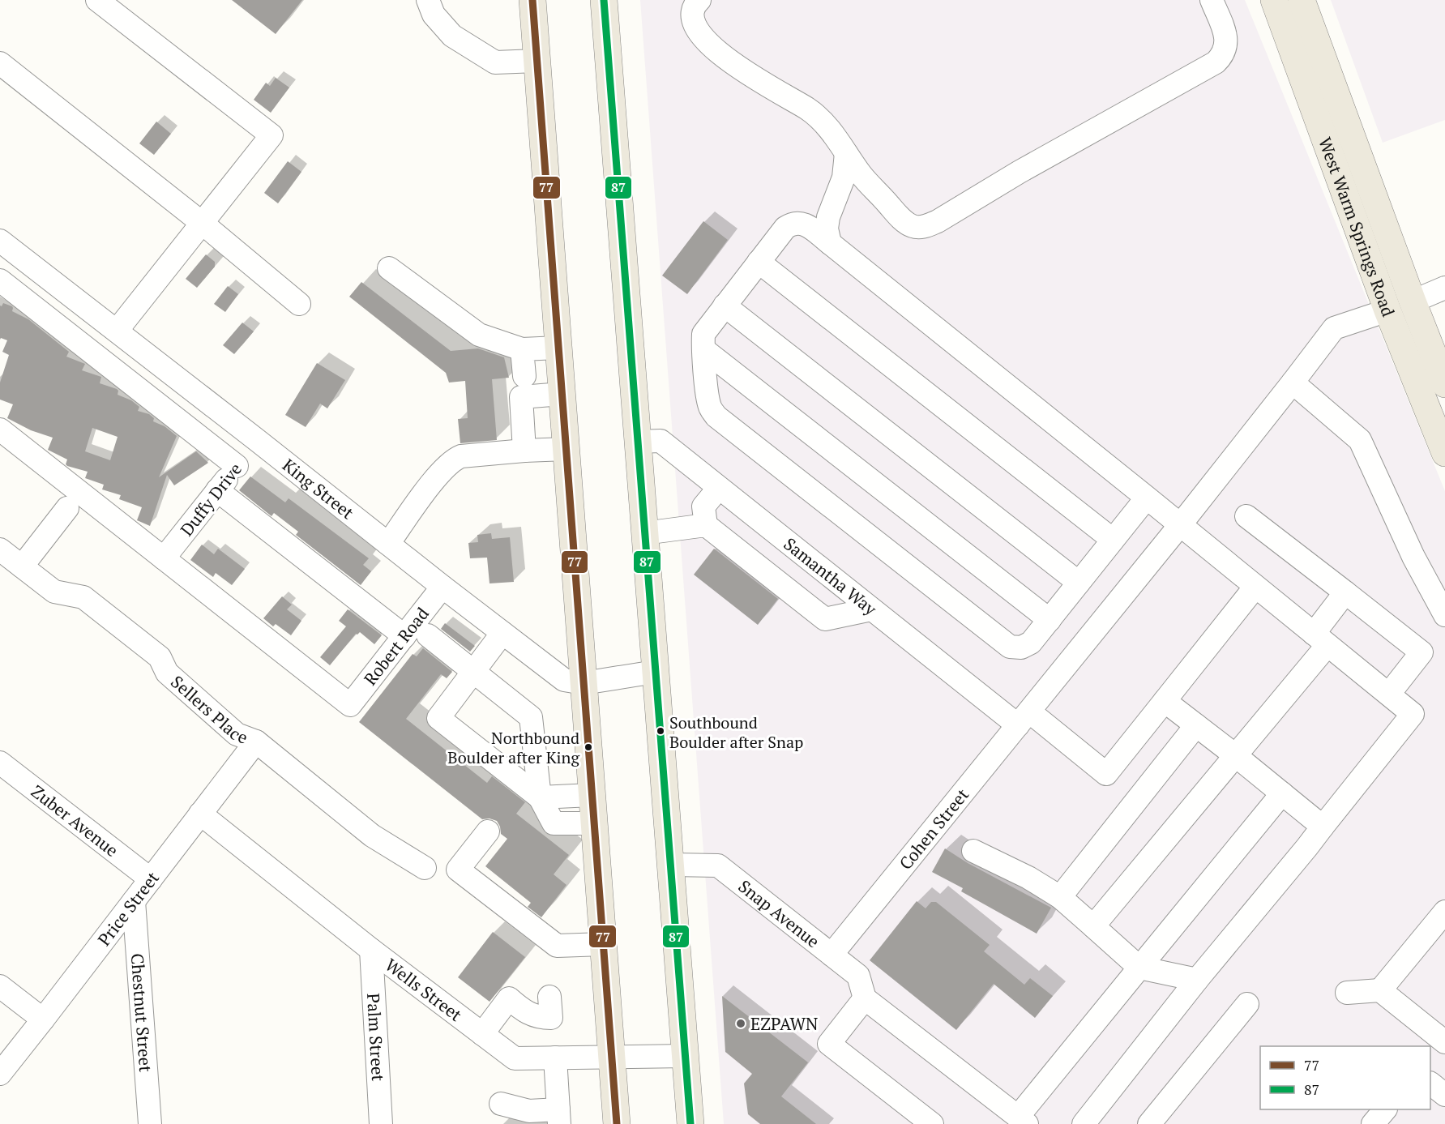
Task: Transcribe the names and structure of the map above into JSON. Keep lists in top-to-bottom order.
{
  "streets": {
    "main road": ["West Warm Springs Road"],
    "street": [
      "King Street",
      "Duffy Drive",
      "Samantha Way",
      "Robert Road",
      "Sellers Place",
      "Zuber Avenue",
      "Cohen Street",
      "Price Street",
      "Snap Avenue",
      "Wells Street",
      "Chestnut Street",
      "Palm Street"
    ]
  },
  "crossings": [
    ["West Warm Springs Road", "Cohen Street"],
    ["King Street", "Duffy Drive"],
    ["King Street", "Robert Road"],
    ["Duffy Drive", "Robert Road"],
    ["Samantha Way", "Cohen Street"],
    ["Sellers Place", "Price Street"],
    ["Zuber Avenue", "Price Street"],
    ["Cohen Street", "Snap Avenue"],
    ["Price Street", "Wells Street"],
    ["Price Street", "Chestnut Street"],
    ["Wells Street", "Palm Street"]
  ],
  "places": ["Southbound Boulder after Snap", "Northbound Boulder after King", "EZPAWN"],
  "lines": ["transit line 77", "transit line 87"],
  "legend": ["77", "87"]
}
